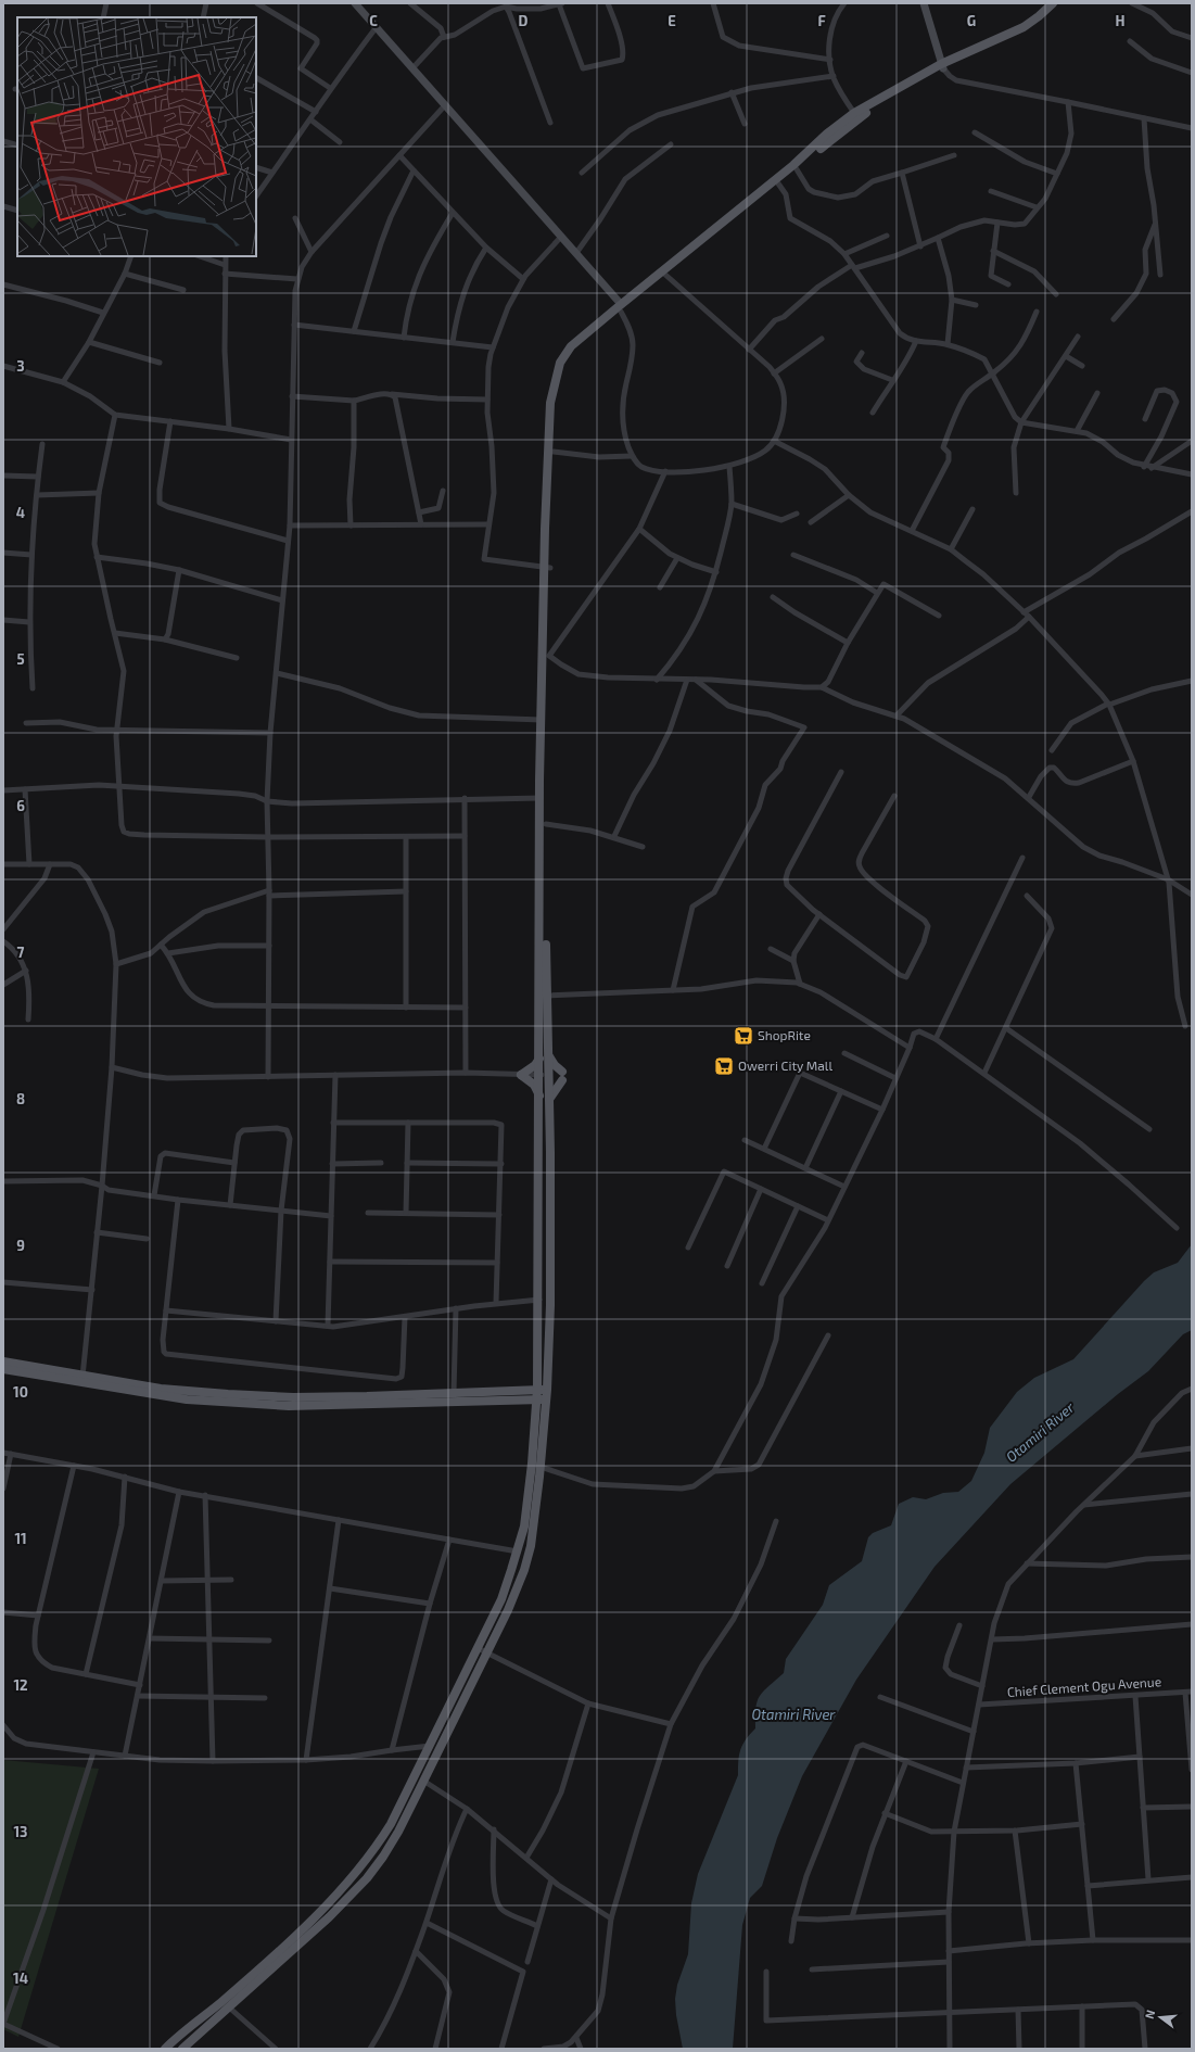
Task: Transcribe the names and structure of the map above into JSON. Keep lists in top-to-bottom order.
{
  "streets": {
    "street": ["Chief Clement Ogu Avenue"]
  },
  "water": ["Otamiri River"],
  "places": {
    "supermarket": ["ShopRite", "Owerri City Mall"]
  },
  "north": "left",
  "grid": {
    "columns": [
      "C",
      "D",
      "E",
      "F",
      "G",
      "H"
    ],
    "rows": [
      "3",
      "4",
      "5",
      "6",
      "7",
      "8",
      "9",
      "10",
      "11",
      "12",
      "13",
      "14"
    ]
  }
}
